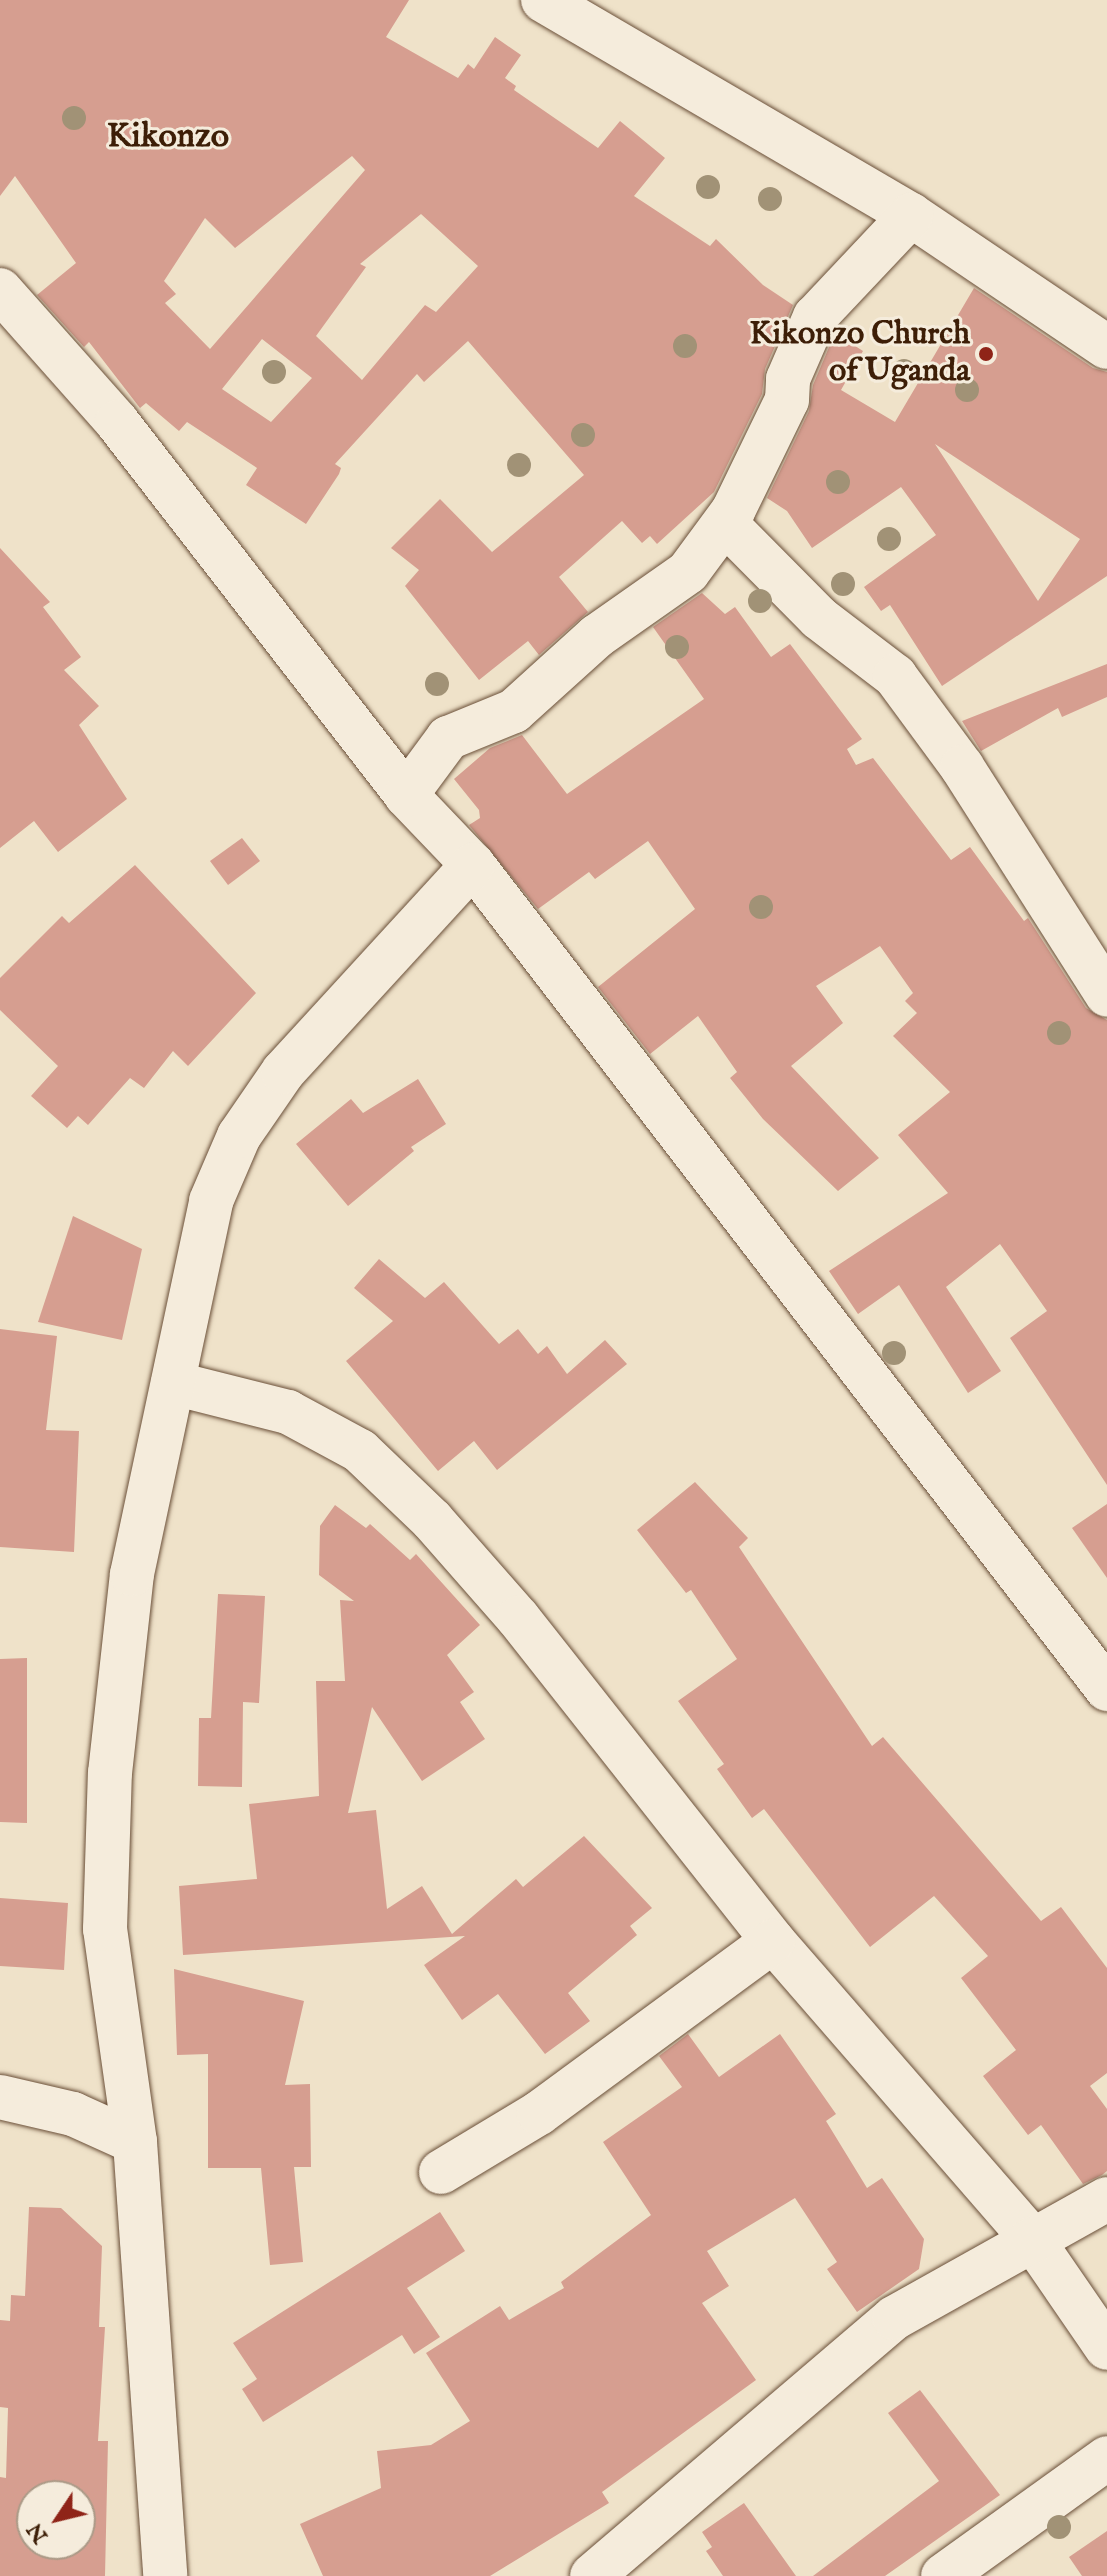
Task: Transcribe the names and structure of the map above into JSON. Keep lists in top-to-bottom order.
{
  "districts": ["Kikonzo"],
  "places": ["Kikonzo Church of Uganda"],
  "north": "bottom left"
}
